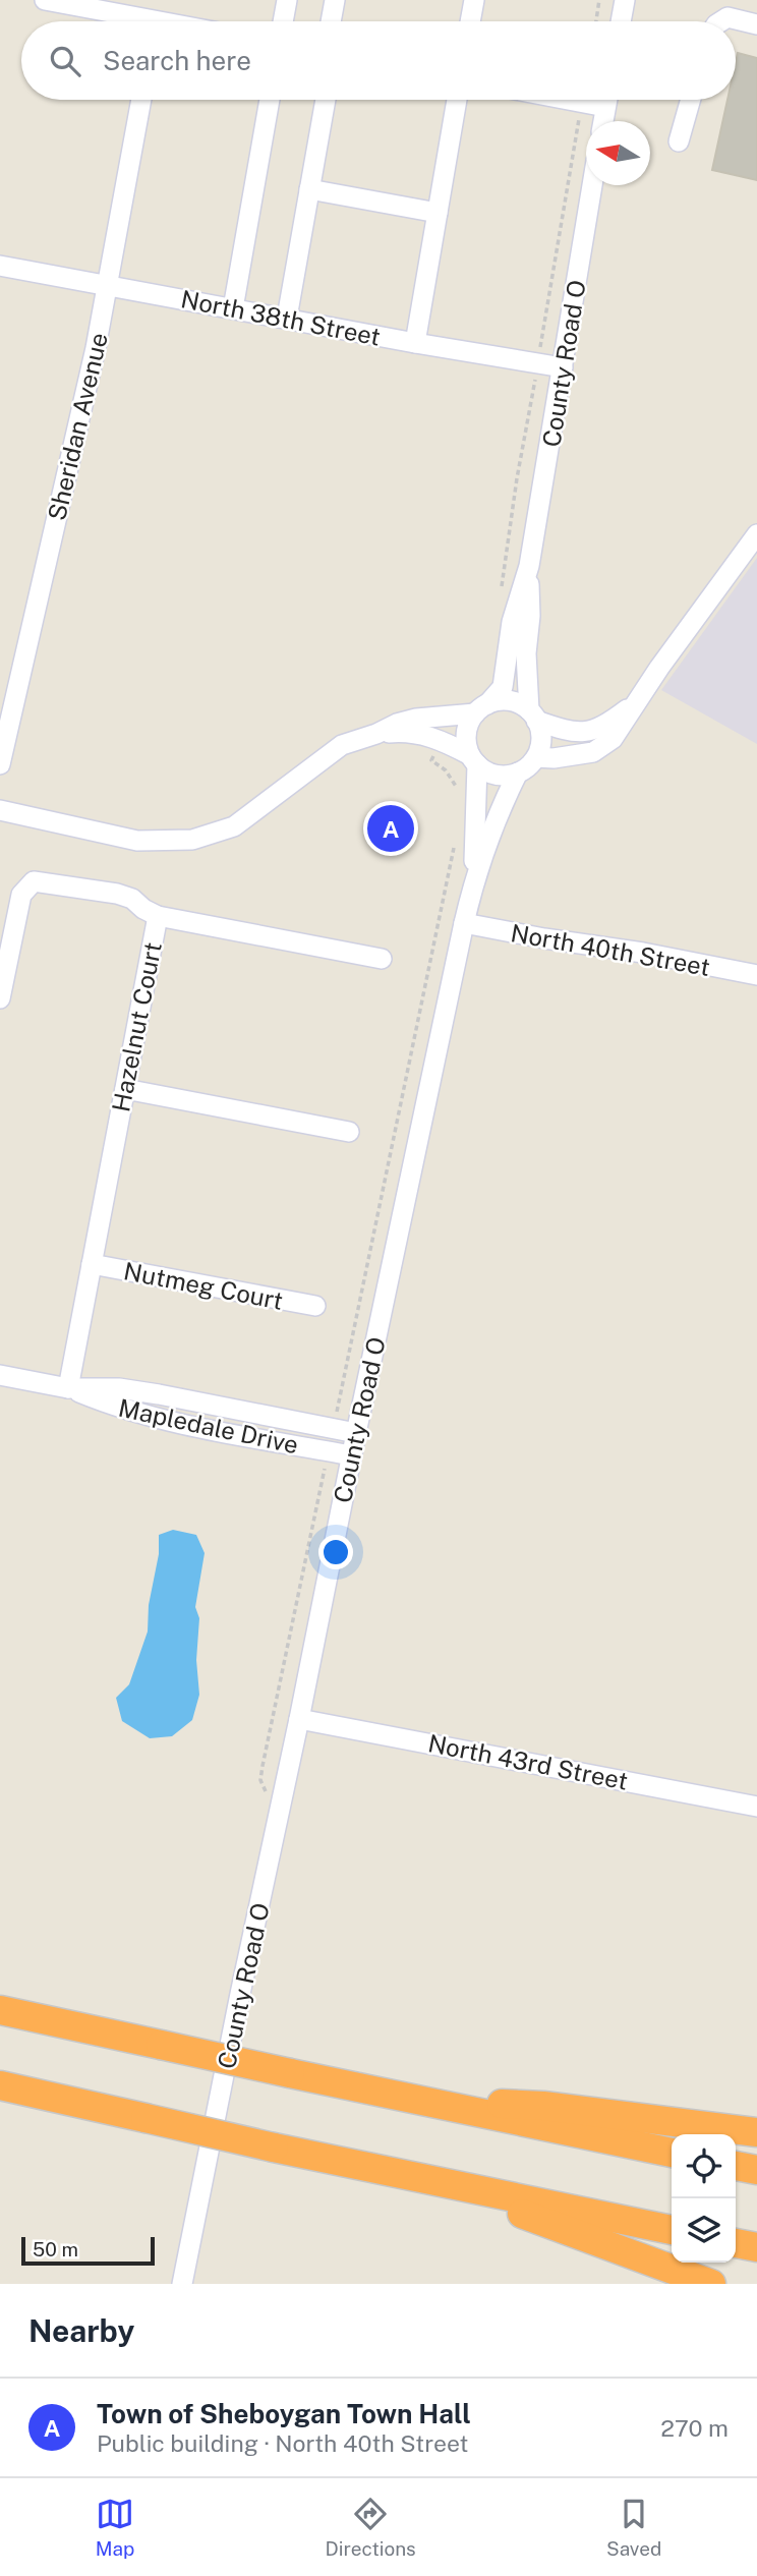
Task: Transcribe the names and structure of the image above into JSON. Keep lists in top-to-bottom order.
{
  "streets": {
    "street": [
      "North 38th Street",
      "County Road O",
      "Sheridan Avenue",
      "North 40th Street",
      "Hazelnut Court",
      "Nutmeg Court",
      "Mapledale Drive",
      "North 43rd Street"
    ]
  },
  "crossings": [
    ["North 38th Street", "County Road O"],
    ["North 38th Street", "Sheridan Avenue"],
    ["County Road O", "North 40th Street"],
    ["County Road O", "Mapledale Drive"],
    ["County Road O", "North 43rd Street"],
    ["Hazelnut Court", "Nutmeg Court"],
    ["Hazelnut Court", "Mapledale Drive"]
  ],
  "scale_bar": "50 m",
  "north": "left",
  "page": {
    "search": "Search here",
    "pins": "A",
    "scale": "50 m",
    "heading": "Nearby",
    "list": [
      {
        "mark": "A",
        "name": "Town of Sheboygan Town Hall",
        "note": "Public building · North 40th Street",
        "value": "270 m"
      }
    ],
    "nav": ["Map", "Directions", "Saved"]
  }
}
